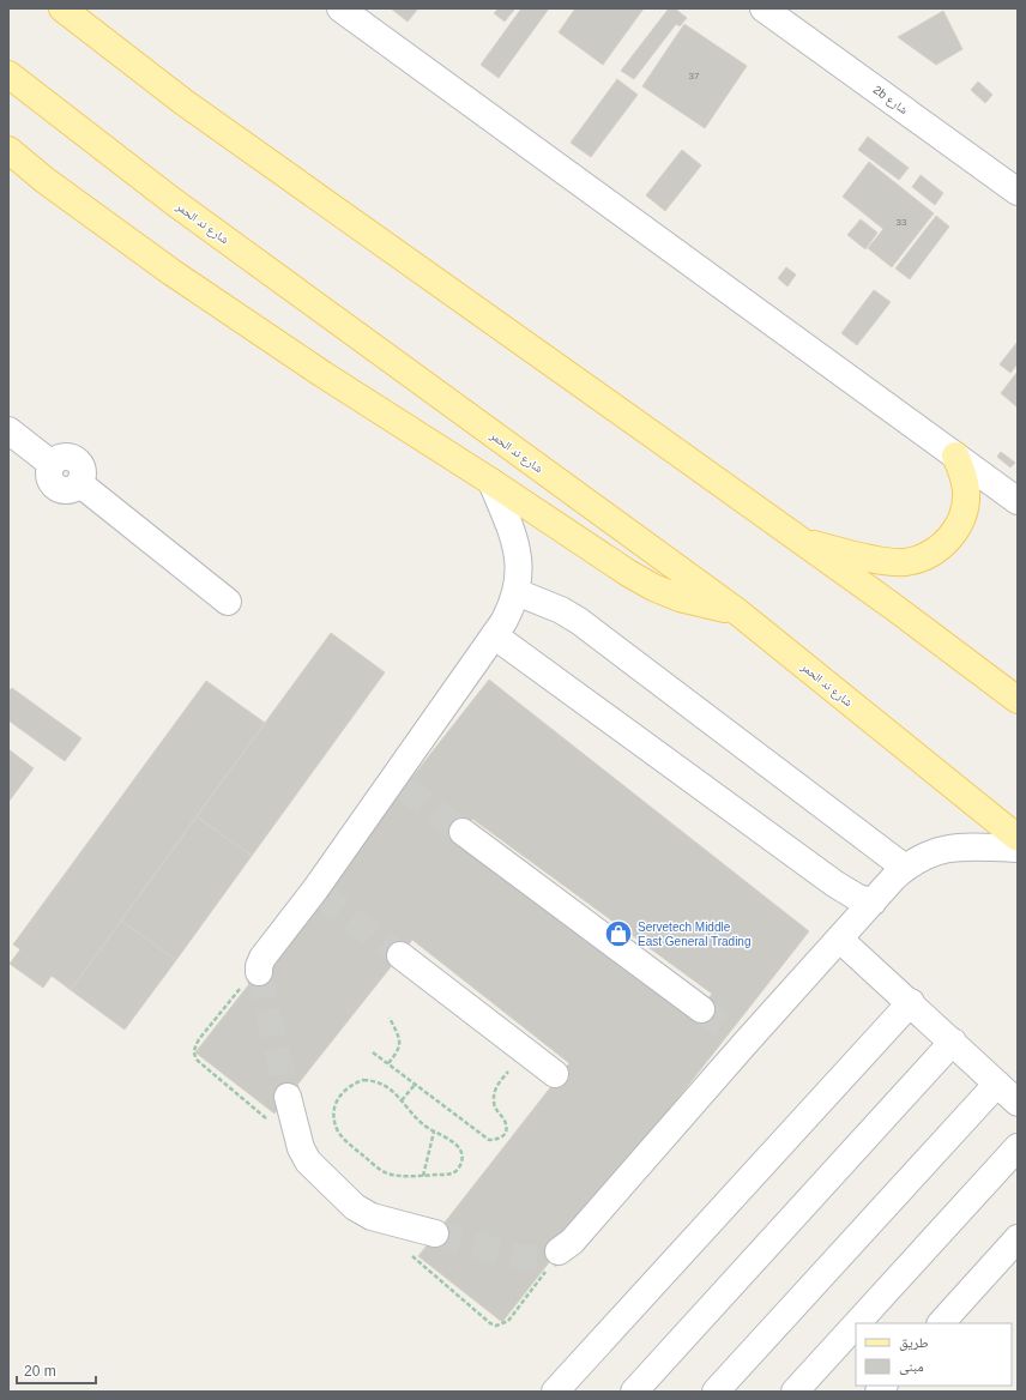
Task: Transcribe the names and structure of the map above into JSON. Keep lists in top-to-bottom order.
{
  "streets": {
    "main road": ["شارع ند الحمر"],
    "street": ["2b شارع"]
  },
  "places": {
    "shop": ["Servetech Middle East General Trading"]
  },
  "house_numbers": ["37", "33"],
  "legend": ["طريق", "مبنى"],
  "scale_bar": "20 m"
}
